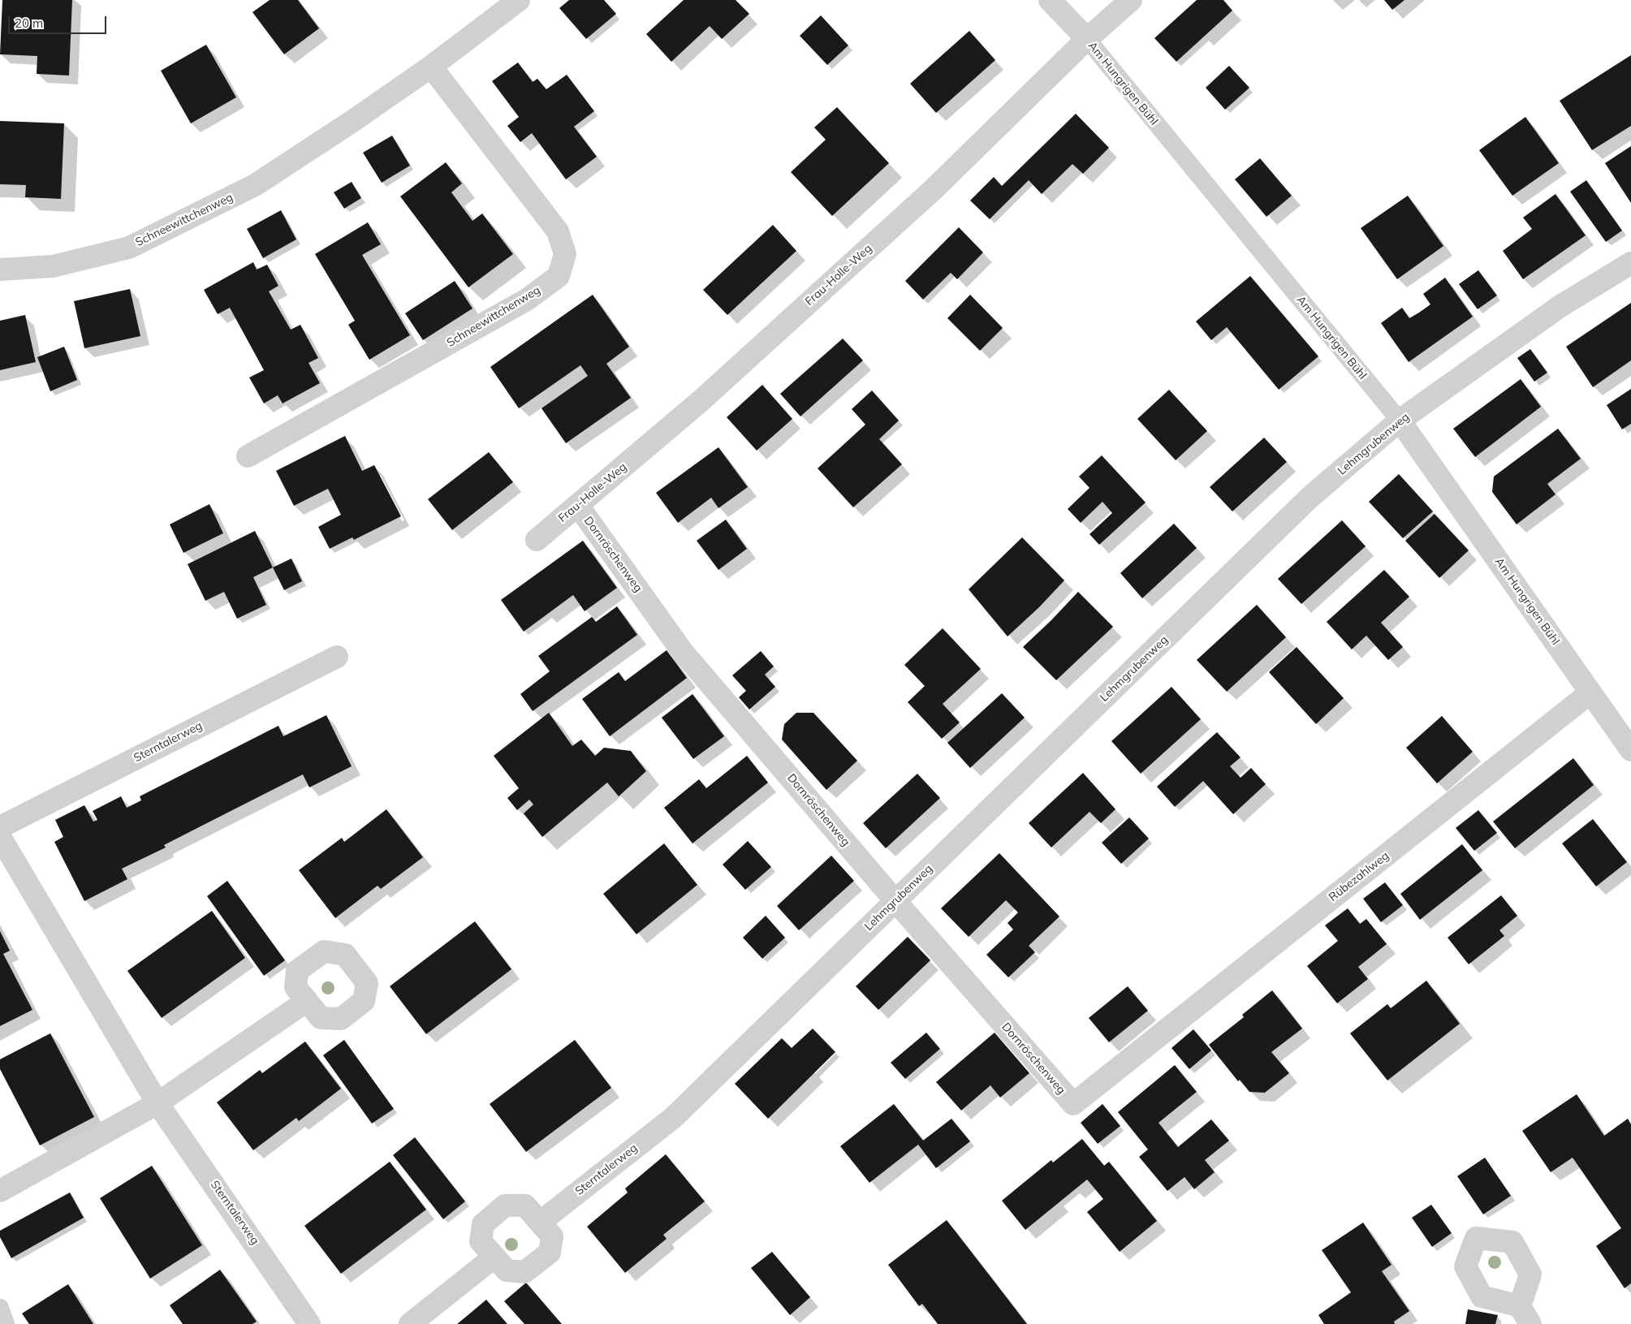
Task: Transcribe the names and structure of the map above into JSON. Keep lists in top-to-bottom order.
{
  "streets": {
    "street": [
      "Am Hungrigen Bühl",
      "Schneewittchenweg",
      "Frau-Holle-Weg",
      "Lehmgrubenweg",
      "Dornröschenweg",
      "Sterntalerweg",
      "Rübezahlweg"
    ]
  },
  "crossings": [
    ["Am Hungrigen Bühl", "Frau-Holle-Weg"],
    ["Am Hungrigen Bühl", "Lehmgrubenweg"],
    ["Am Hungrigen Bühl", "Rübezahlweg"],
    ["Frau-Holle-Weg", "Dornröschenweg"],
    ["Lehmgrubenweg", "Dornröschenweg"],
    ["Lehmgrubenweg", "Sterntalerweg"],
    ["Dornröschenweg", "Rübezahlweg"]
  ],
  "scale_bar": "20 m"
}
